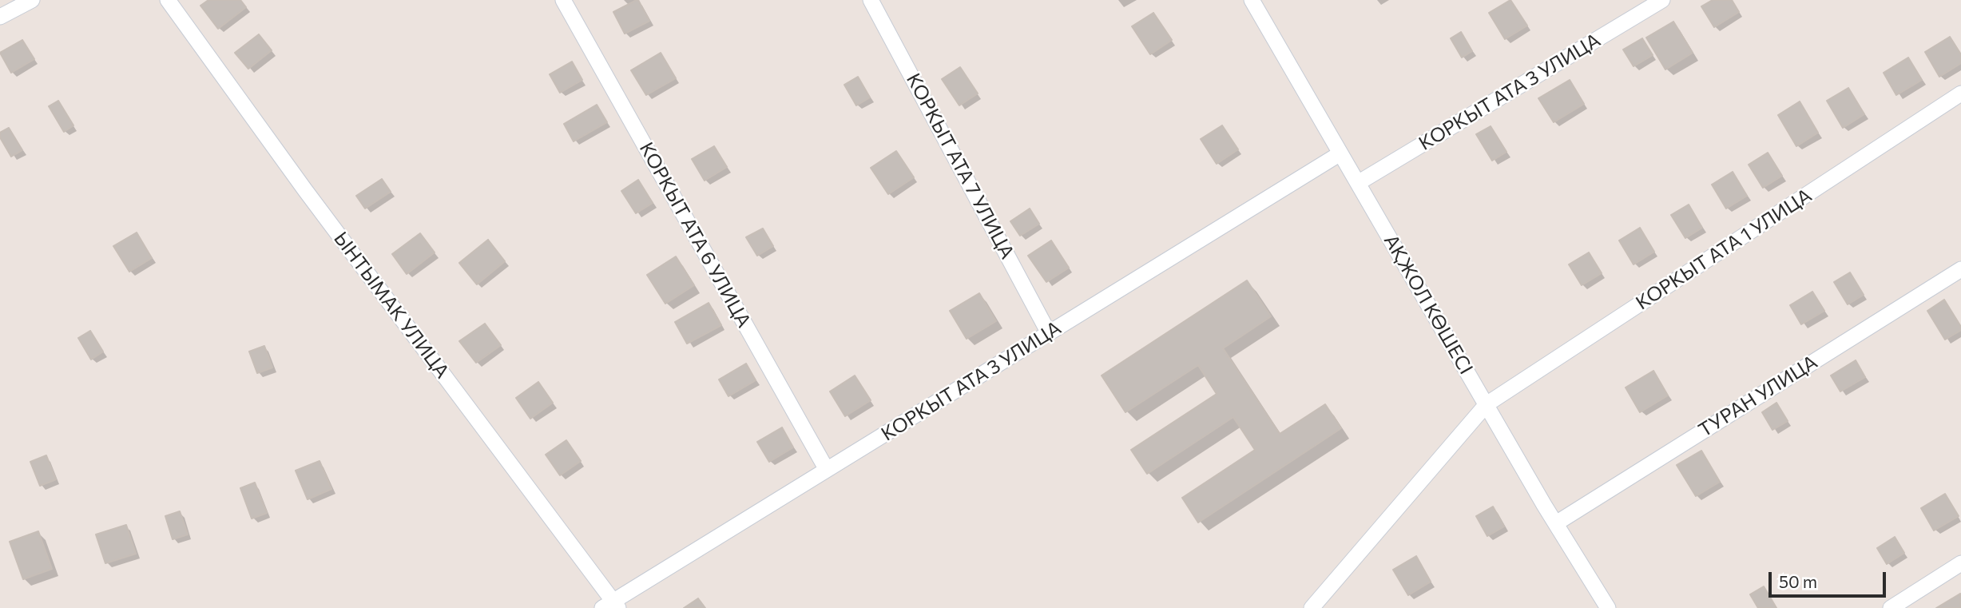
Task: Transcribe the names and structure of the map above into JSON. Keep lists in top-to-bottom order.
{
  "streets": {
    "street": [
      "КОРКЫТ АТА 3 УЛИЦА",
      "КОРКЫТ АТА 7 УЛИЦА",
      "КОРКЫТ АТА 6 УЛИЦА",
      "КОРКЫТ АТА 1 УЛИЦА",
      "АҚЖОЛ КӨШЕСІ",
      "ЫНТЫМАК УЛИЦА",
      "ТУРАН УЛИЦА"
    ]
  },
  "crossings": [
    ["КОРКЫТ АТА 3 УЛИЦА", "КОРКЫТ АТА 7 УЛИЦА"],
    ["КОРКЫТ АТА 3 УЛИЦА", "КОРКЫТ АТА 6 УЛИЦА"],
    ["КОРКЫТ АТА 3 УЛИЦА", "АҚЖОЛ КӨШЕСІ"],
    ["КОРКЫТ АТА 3 УЛИЦА", "ЫНТЫМАК УЛИЦА"],
    ["КОРКЫТ АТА 1 УЛИЦА", "АҚЖОЛ КӨШЕСІ"],
    ["АҚЖОЛ КӨШЕСІ", "ТУРАН УЛИЦА"]
  ],
  "scale_bar": "50 m"
}
